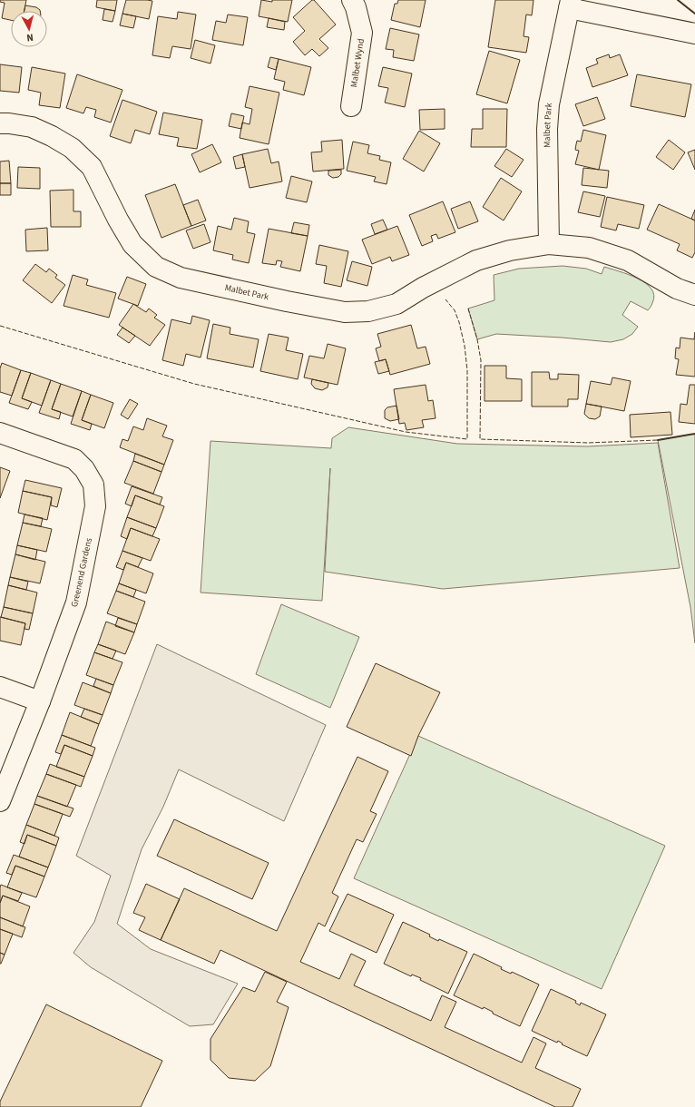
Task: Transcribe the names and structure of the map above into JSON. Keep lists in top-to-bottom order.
{
  "streets": {
    "street": ["Malbet Wynd", "Malbet Park", "Greenend Gardens"]
  },
  "north": "bottom"
}
